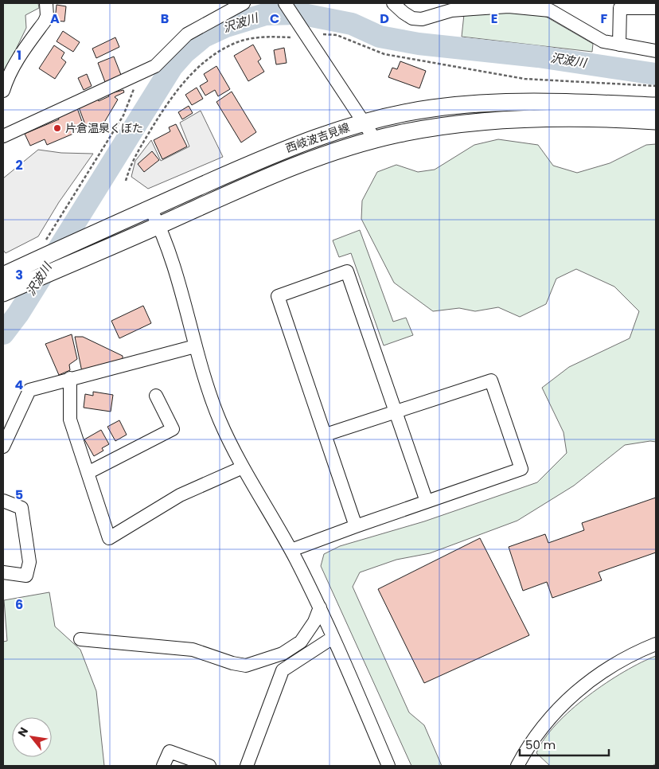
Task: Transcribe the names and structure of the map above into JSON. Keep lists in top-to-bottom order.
{
  "streets": {
    "main road": ["西岐波吉見線"]
  },
  "water": ["沢波川"],
  "places": ["片倉温泉くぼた"],
  "scale_bar": "50 m",
  "north": "top left",
  "grid": {
    "columns": [
      "A",
      "B",
      "C",
      "D",
      "E",
      "F"
    ],
    "rows": [
      "1",
      "2",
      "3",
      "4",
      "5",
      "6"
    ]
  }
}
